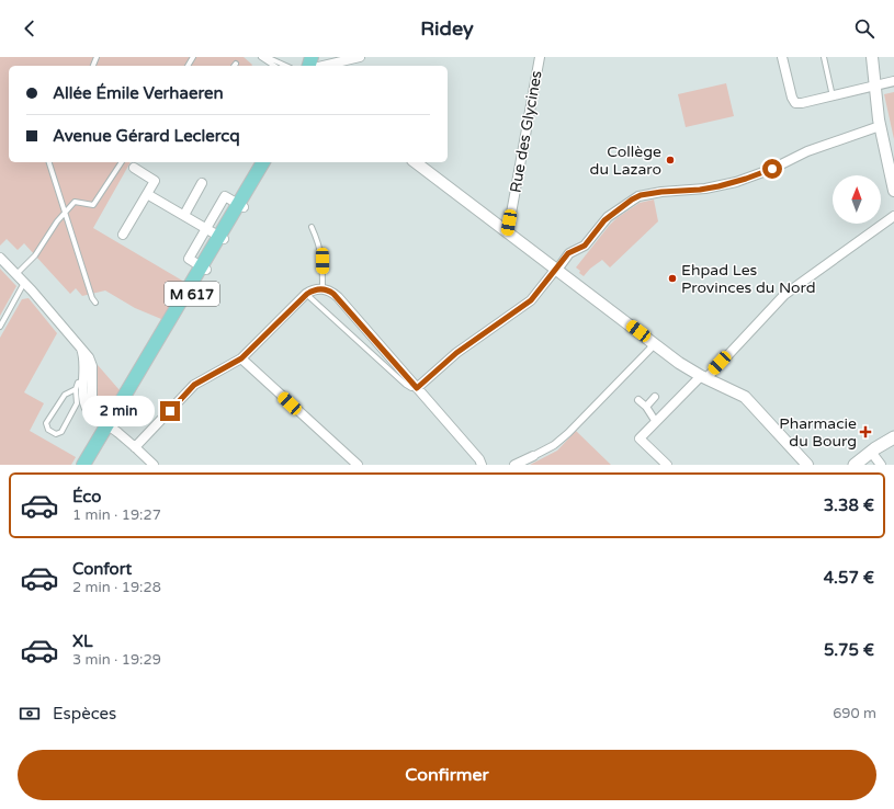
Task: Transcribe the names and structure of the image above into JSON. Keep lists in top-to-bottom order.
{
  "streets": {
    "main road": ["M 617"],
    "street": ["Rue des Glycines"]
  },
  "places": {
    "other": ["Collège du Lazaro", "Ehpad Les Provinces du Nord"],
    "health": ["Pharmacie du Bourg"]
  },
  "north": "top",
  "page": {
    "header": "Ridey",
    "banner": ["Allée Émile Verhaeren", "Avenue Gérard Leclercq"],
    "bubble": "2 min",
    "list": [
      {
        "name": "Éco",
        "note": "1 min · 19:27",
        "value": "3.38 €"
      },
      {
        "name": "Confort",
        "note": "2 min · 19:28",
        "value": "4.57 €"
      },
      {
        "name": "XL",
        "note": "3 min · 19:29",
        "value": "5.75 €"
      }
    ],
    "pay": ["Espèces", "690 m"],
    "buttons": "Confirmer"
  }
}
